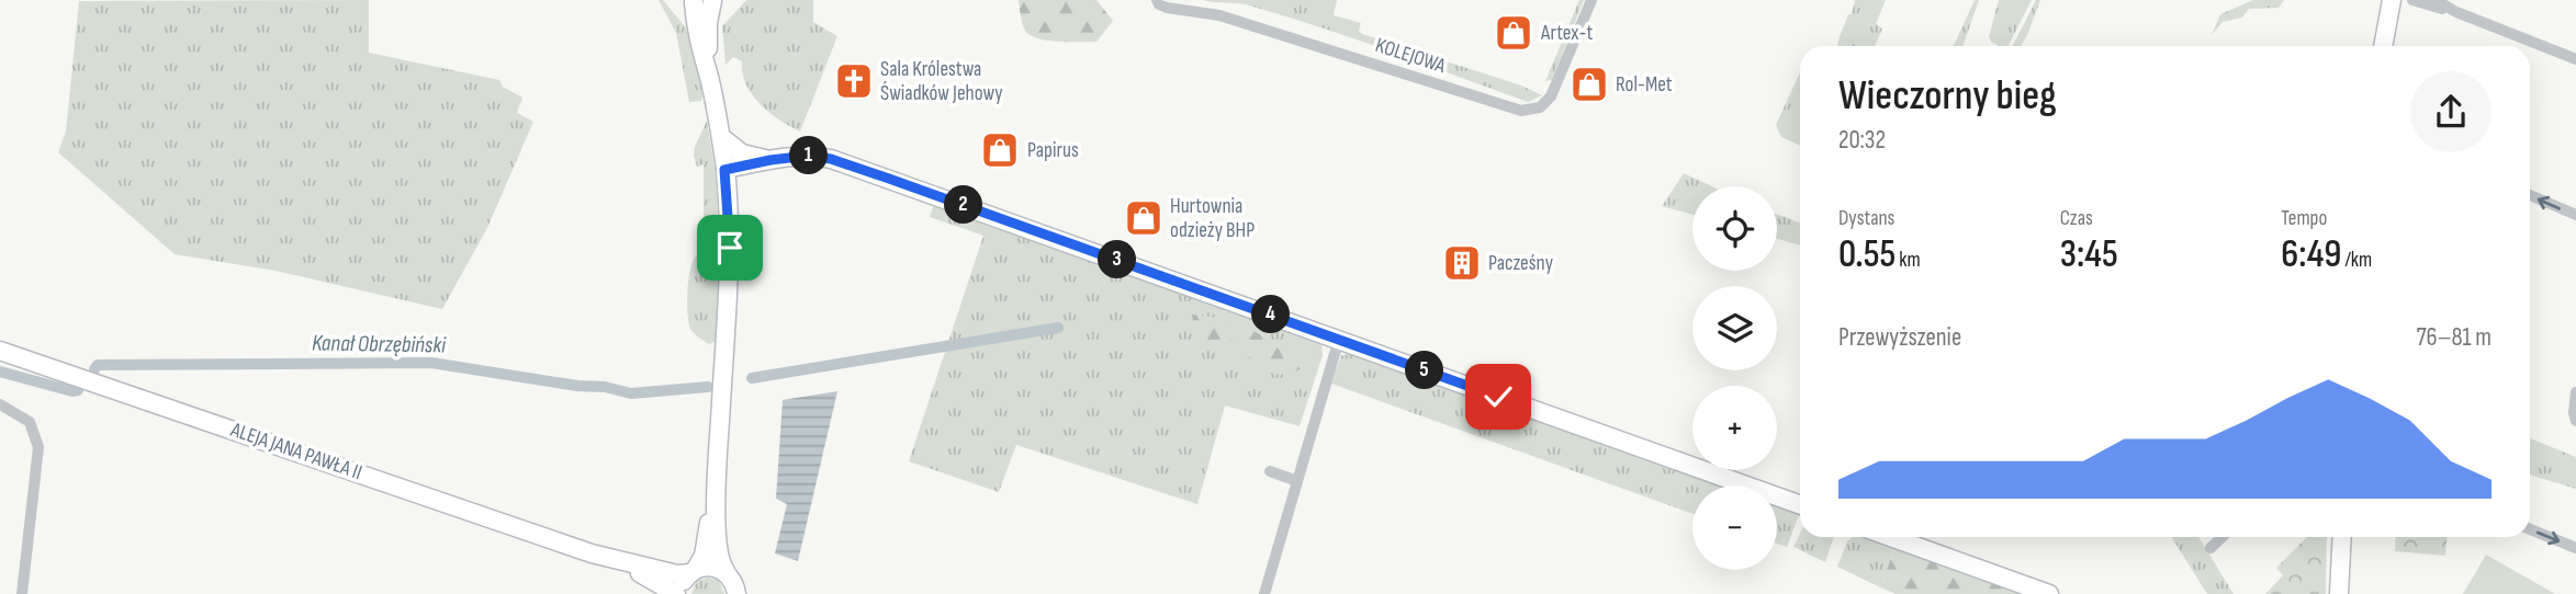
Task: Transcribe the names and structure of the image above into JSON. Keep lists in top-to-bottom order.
{
  "streets": {
    "street": ["KOLEJOWA", "ALEJA JANA PAWŁA II"]
  },
  "water": ["Kanał Obrzębiński"],
  "places": {
    "shop": [
      "Artex-t",
      "Rol-Met",
      "Papirus",
      "Hurtownia odzieży BHP"
    ],
    "church": ["Sala Królestwa Świadków Jehowy"],
    "building": ["Pacześny"]
  },
  "page": {
    "heading": ["Wieczorny bieg", "20:32"],
    "pins": [
      "1",
      "2",
      "3",
      "4",
      "5"
    ],
    "stats": [
      ["Dystans", "0.55 km"],
      ["Czas", "3:45"],
      ["Tempo", "6:49 /km"]
    ],
    "map_buttons": ["+", "−"],
    "chart": ["Przewyższenie", "76–81 m"]
  }
}
